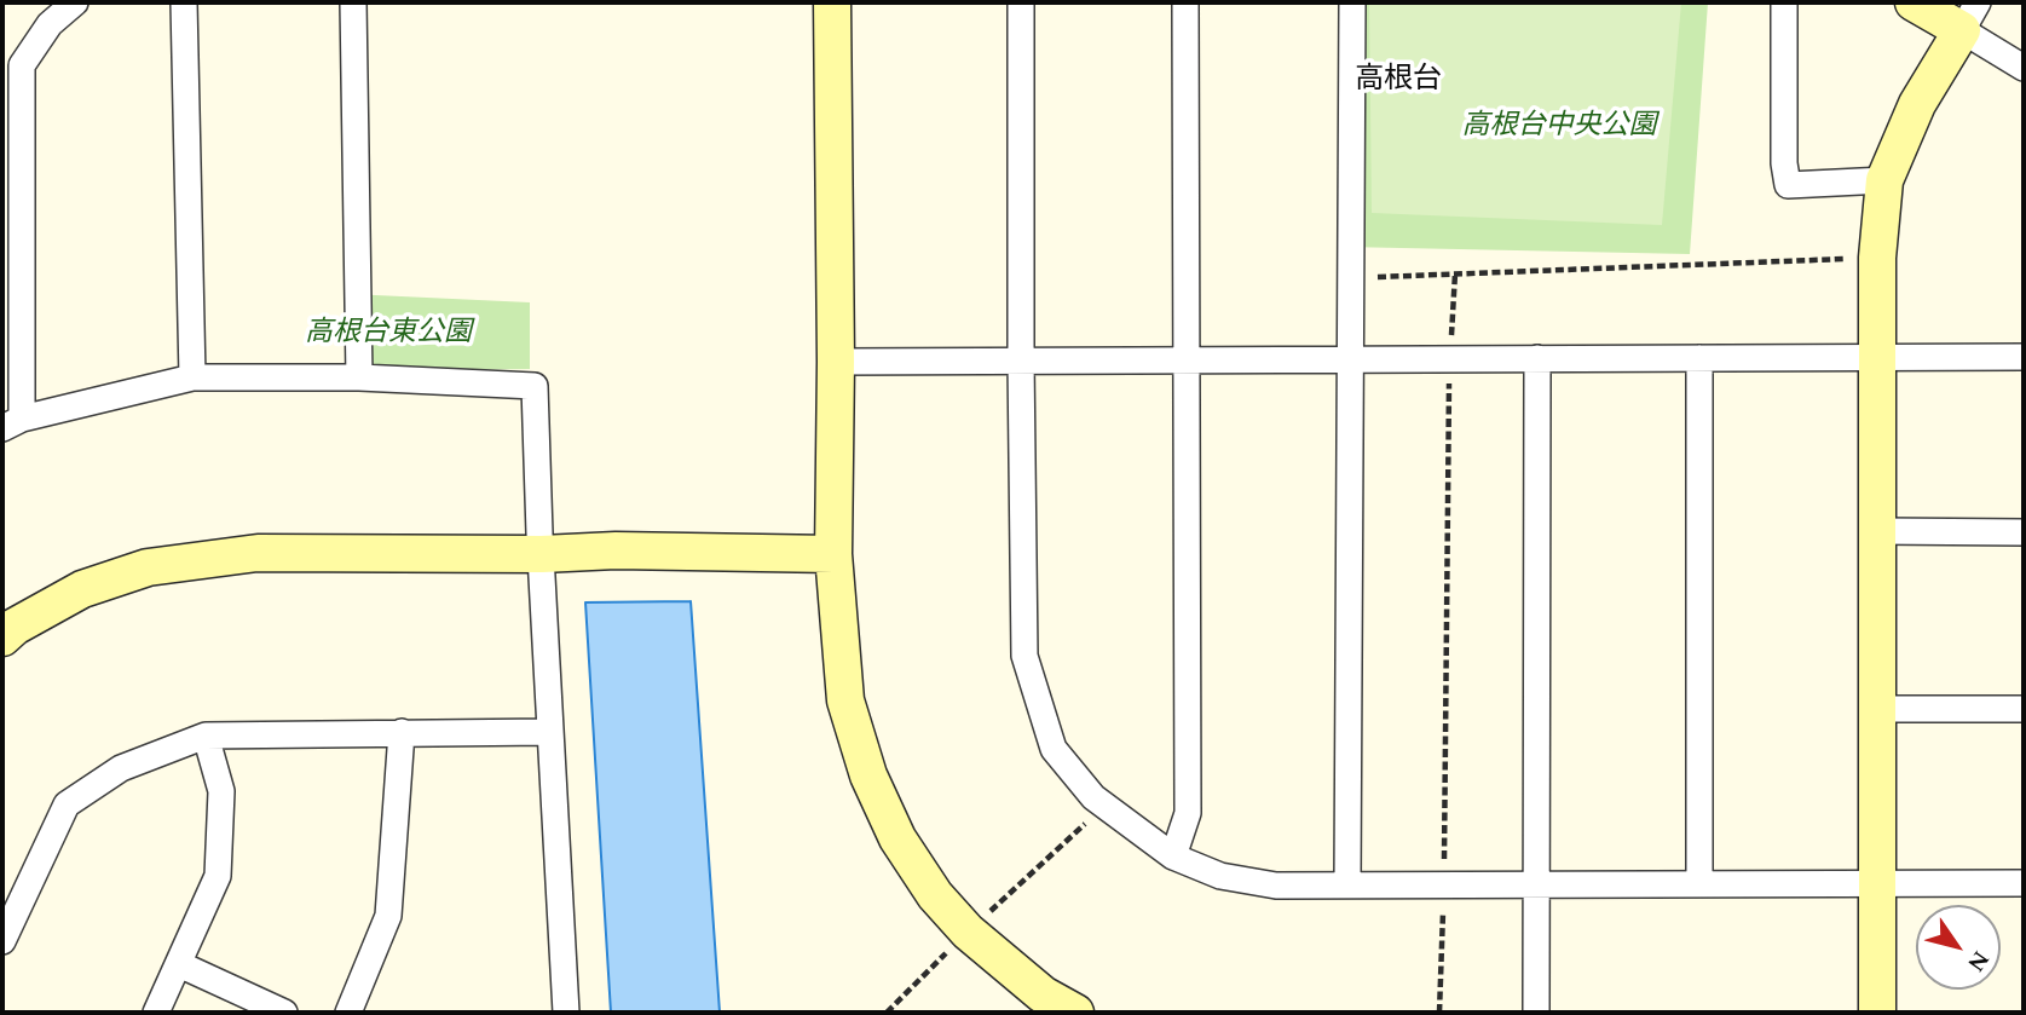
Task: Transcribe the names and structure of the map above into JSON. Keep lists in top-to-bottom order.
{
  "districts": ["高根台"],
  "parks": ["高根台中央公園", "高根台東公園"],
  "north": "bottom right"
}
